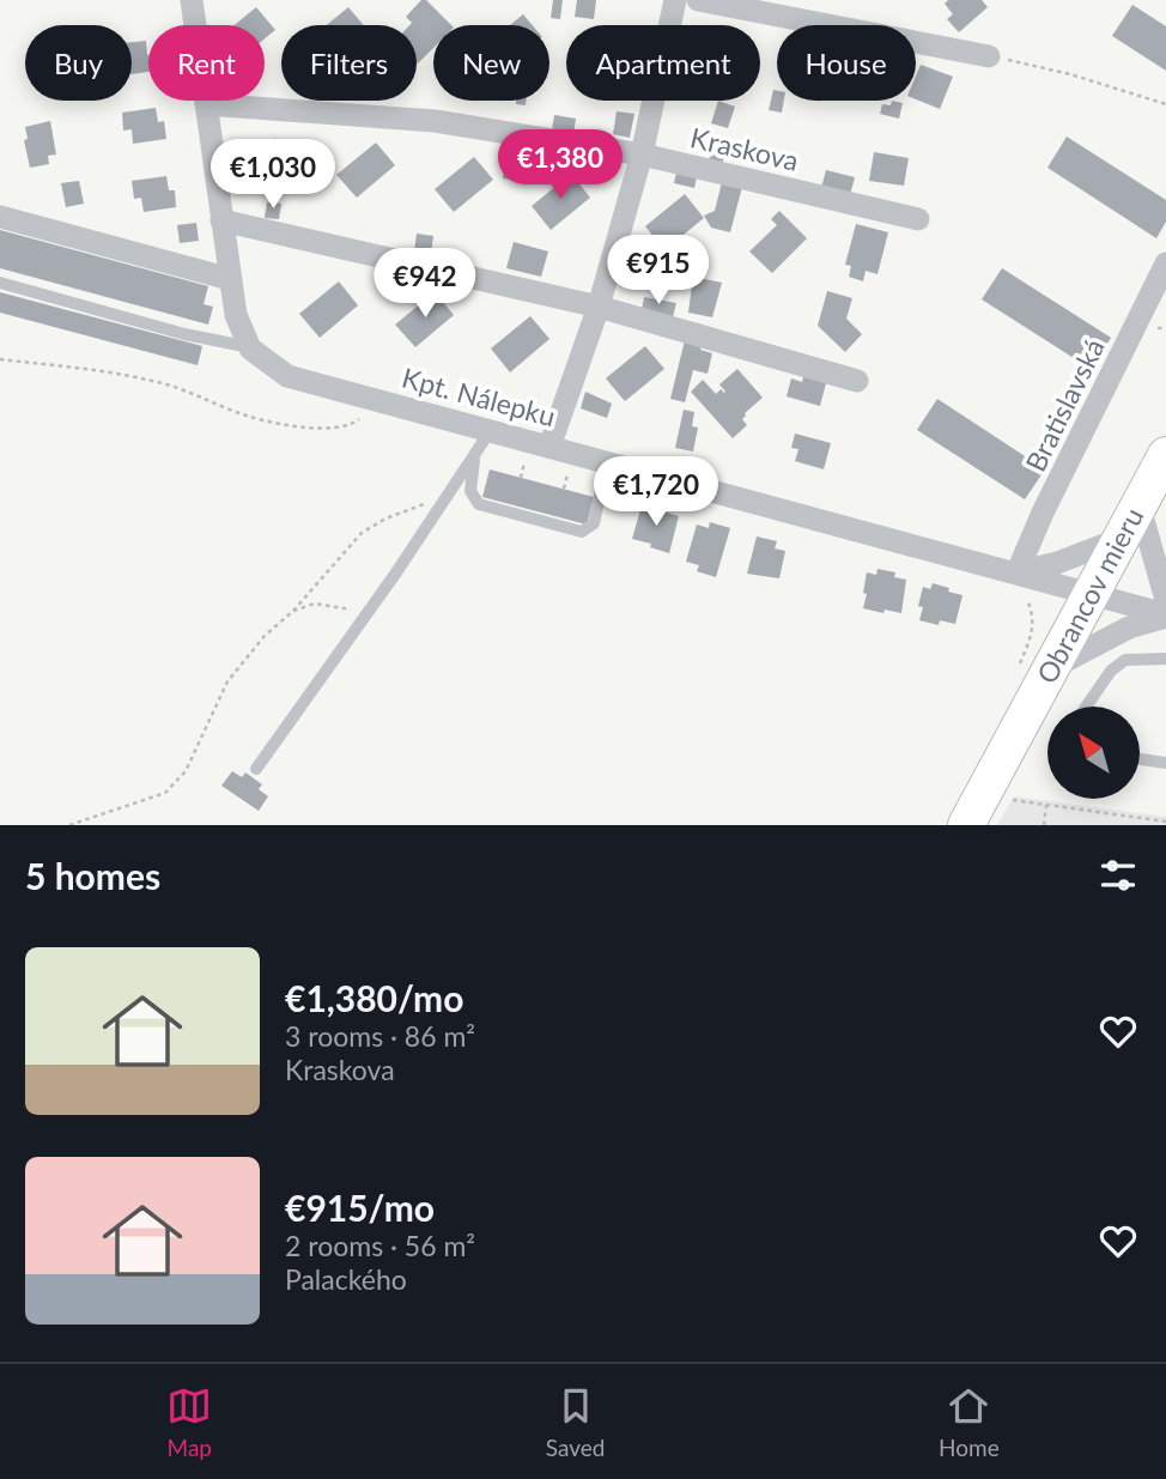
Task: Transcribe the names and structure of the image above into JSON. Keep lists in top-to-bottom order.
{
  "streets": {
    "main road": ["Obrancov mieru"],
    "street": ["Kraskova", "Kpt. Nálepku", "Bratislavská"]
  },
  "crossings": [
    ["Kpt. Nálepku", "Bratislavská"],
    ["Kpt. Nálepku", "Obrancov mieru"]
  ],
  "north": "top left",
  "page": {
    "chip": [
      "Buy",
      "Rent",
      "Filters",
      "New",
      "Apartment",
      "House"
    ],
    "price": [
      "€1,380",
      "€1,030",
      "€915",
      "€942",
      "€1,720"
    ],
    "heading": "5 homes",
    "list": [
      {
        "name": "€1,380/mo",
        "note": "3 rooms · 86 m² · Kraskova"
      },
      {
        "name": "€915/mo",
        "note": "2 rooms · 56 m² · Palackého"
      }
    ],
    "tabs": ["Map", "Saved", "Home"]
  }
}
